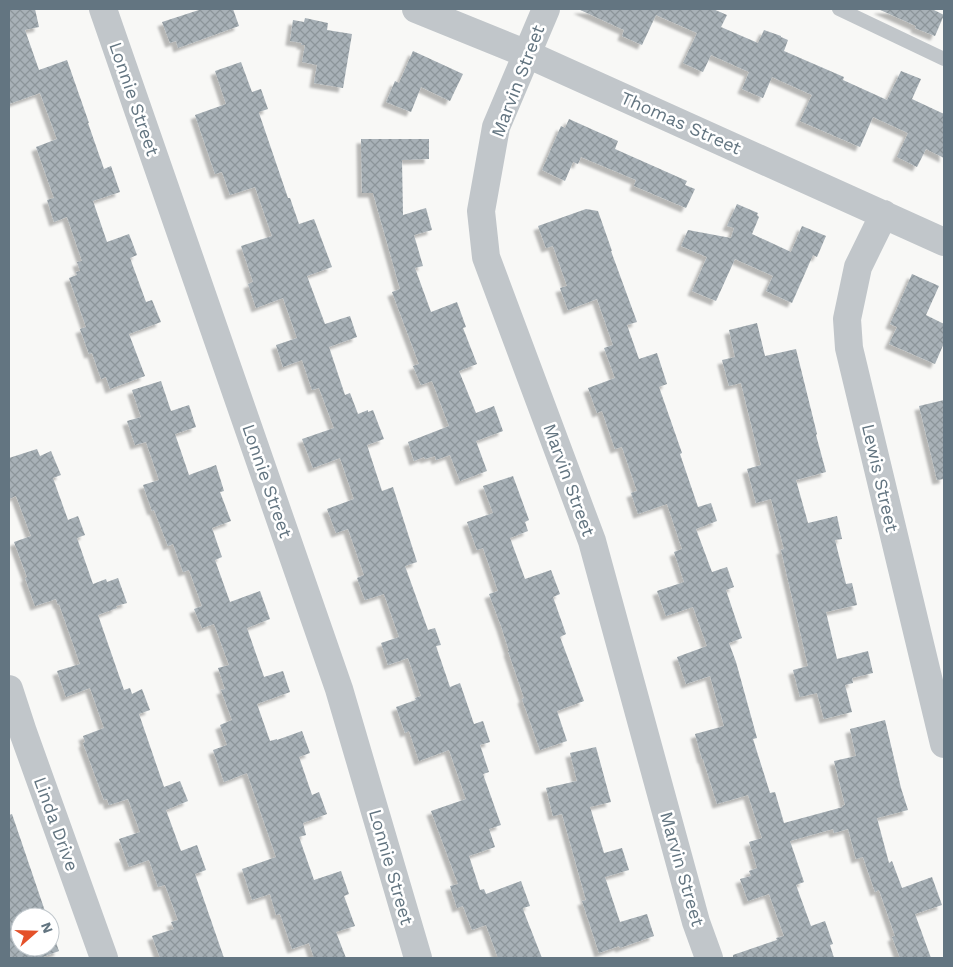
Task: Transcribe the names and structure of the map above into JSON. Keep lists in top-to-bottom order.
{
  "streets": {
    "street": [
      "Marvin Street",
      "Lonnie Street",
      "Thomas Street",
      "Lewis Street",
      "Linda Drive"
    ]
  },
  "crossings": [
    ["Marvin Street", "Thomas Street"],
    ["Thomas Street", "Lewis Street"]
  ],
  "north": "right"
}
